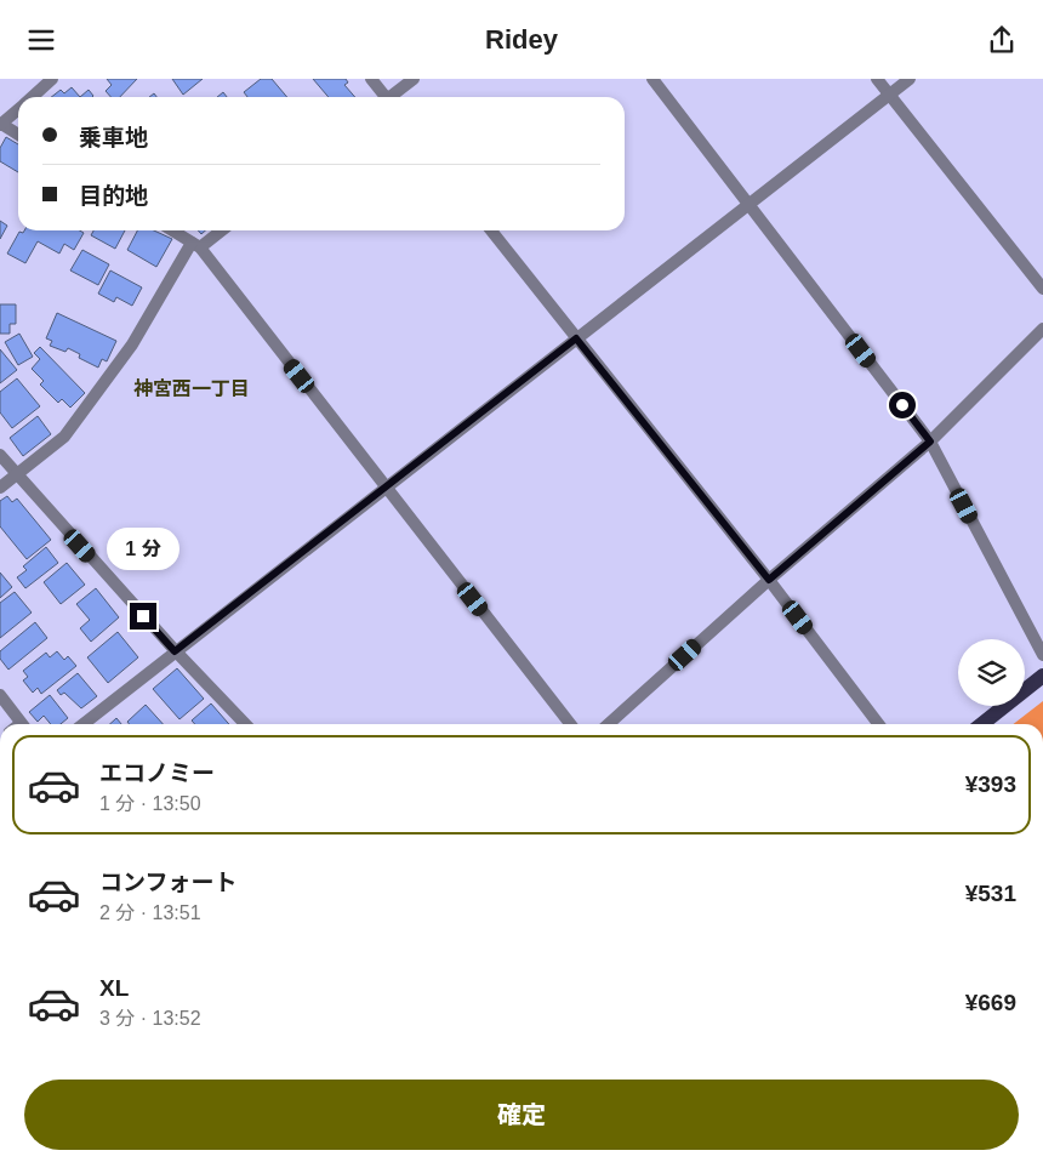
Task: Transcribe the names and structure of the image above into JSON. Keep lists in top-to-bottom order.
{
  "districts": ["神宮西一丁目"],
  "page": {
    "header": "Ridey",
    "banner": ["乗車地", "目的地"],
    "bubble": "1 分",
    "list": [
      {
        "name": "エコノミー",
        "note": "1 分 · 13:50",
        "value": "¥393"
      },
      {
        "name": "コンフォート",
        "note": "2 分 · 13:51",
        "value": "¥531"
      },
      {
        "name": "XL",
        "note": "3 分 · 13:52",
        "value": "¥669"
      }
    ],
    "buttons": "確定"
  }
}
